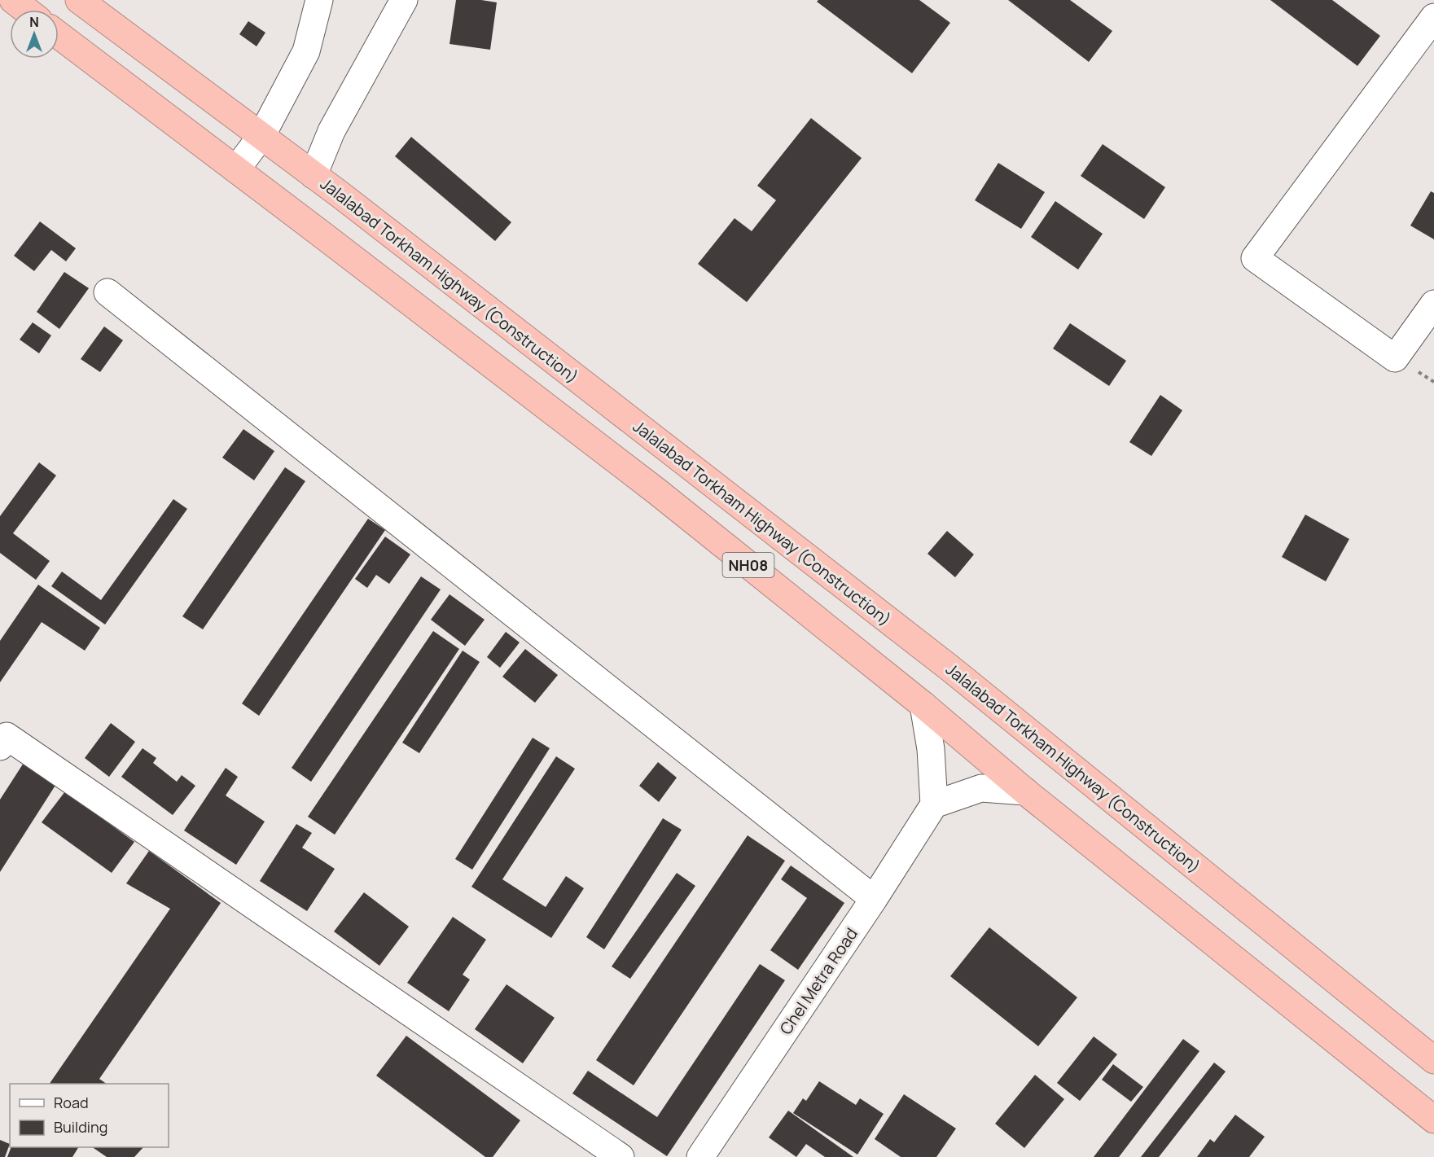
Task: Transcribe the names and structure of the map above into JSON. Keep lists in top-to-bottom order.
{
  "streets": {
    "highway": ["Jalalabad Torkham Highway (Construction)", "NH08"],
    "street": ["Chel Metra Road"]
  },
  "legend": ["Road", "Building"],
  "north": "top"
}
